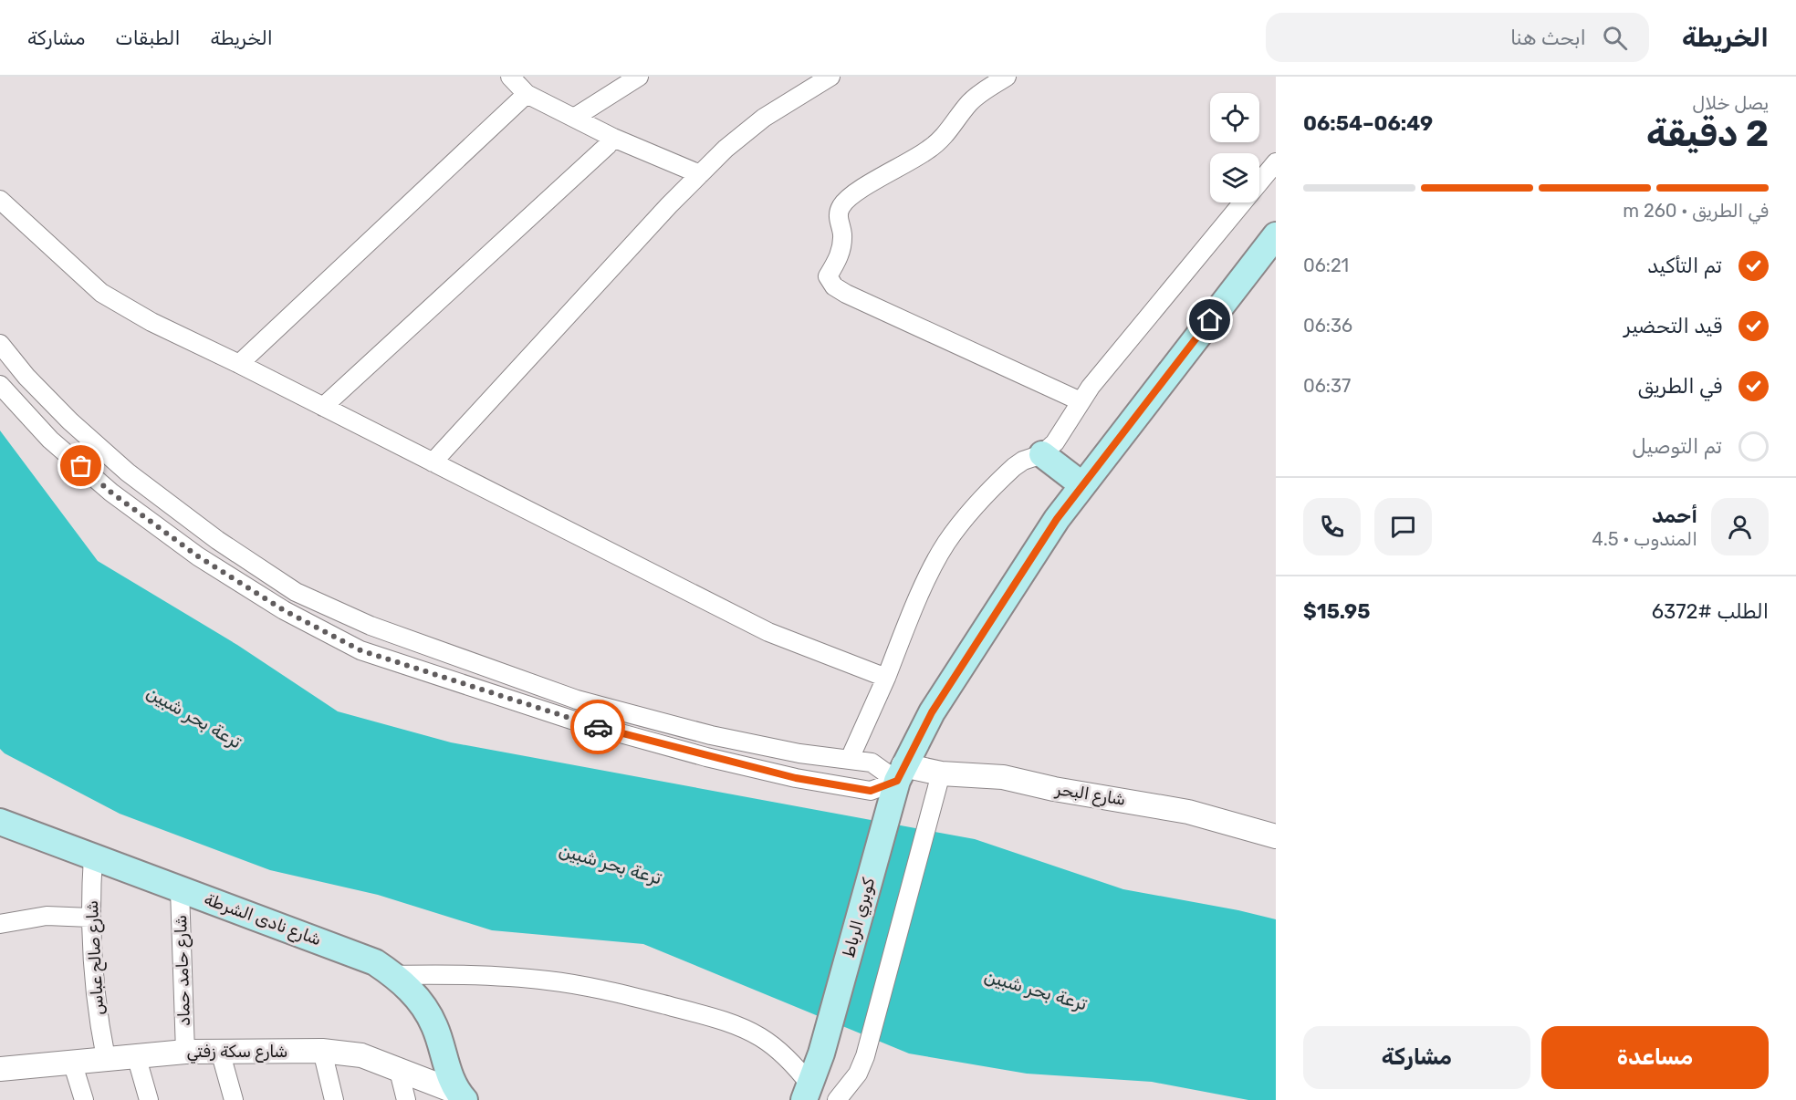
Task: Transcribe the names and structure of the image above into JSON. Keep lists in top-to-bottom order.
{
  "streets": {
    "main road": ["كوبري الرباط", "شارع نادى الشرطة"],
    "street": [
      "شارع البحر",
      "شارع صالح عباس",
      "شارع حامد حماد",
      "شارع سكة زفتي"
    ]
  },
  "crossings": [
    ["شارع البحر", "كوبري الرباط"],
    ["شارع نادى الشرطة", "شارع صالح عباس"],
    ["شارع نادى الشرطة", "شارع حامد حماد"],
    ["شارع نادى الشرطة", "شارع سكة زفتي"],
    ["شارع صالح عباس", "شارع سكة زفتي"],
    ["شارع حامد حماد", "شارع سكة زفتي"]
  ],
  "water": ["ترعة بحر شبين"],
  "page": {
    "header": "الخريطة",
    "search": "ابحث هنا",
    "nav": ["الخريطة", "الطبقات", "مشاركة"],
    "heading": ["2 دقيقة", "يصل خلال", "06:49–06:54"],
    "panel": [
      "أحمد",
      "المندوب · 4.5",
      "الطلب #6372",
      "$15.95"
    ],
    "bar": "في الطريق · 260 m",
    "list": [
      ["تم التأكيد", "06:21"],
      ["قيد التحضير", "06:36"],
      ["في الطريق", "06:37"],
      "تم التوصيل"
    ],
    "buttons": ["مساعدة", "مشاركة"]
  }
}
